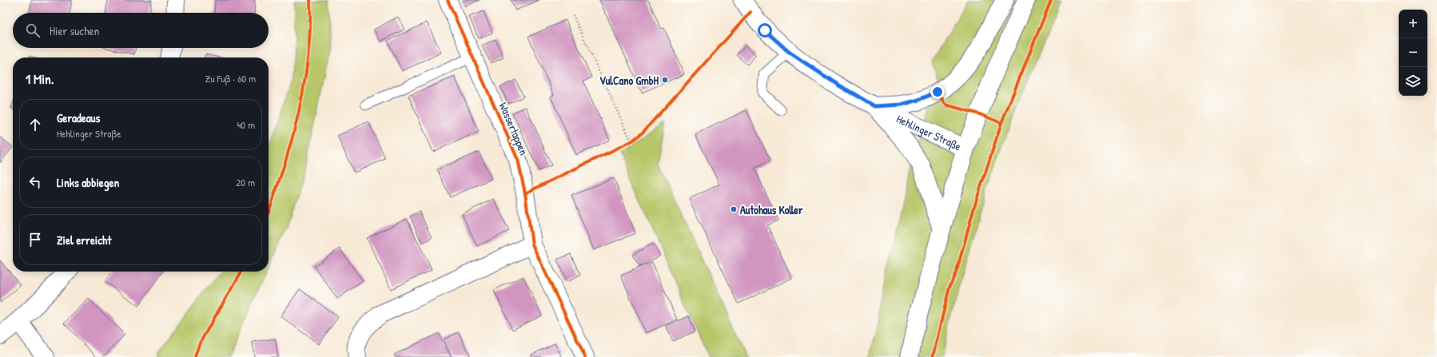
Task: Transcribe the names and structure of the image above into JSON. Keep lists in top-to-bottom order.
{
  "streets": {
    "street": ["Wassertappen", "Hehlinger Straße"]
  },
  "places": ["VulCano GmbH", "Autohaus Koller"],
  "page": {
    "map_buttons": ["+", "−"],
    "search": "Hier suchen",
    "heading": ["1 Min.", "Zu Fuß · 60 m"],
    "list": [
      ["Geradeaus", "Hehlinger Straße", "40 m"],
      ["Links abbiegen", "20 m"],
      "Ziel erreicht"
    ]
  }
}
